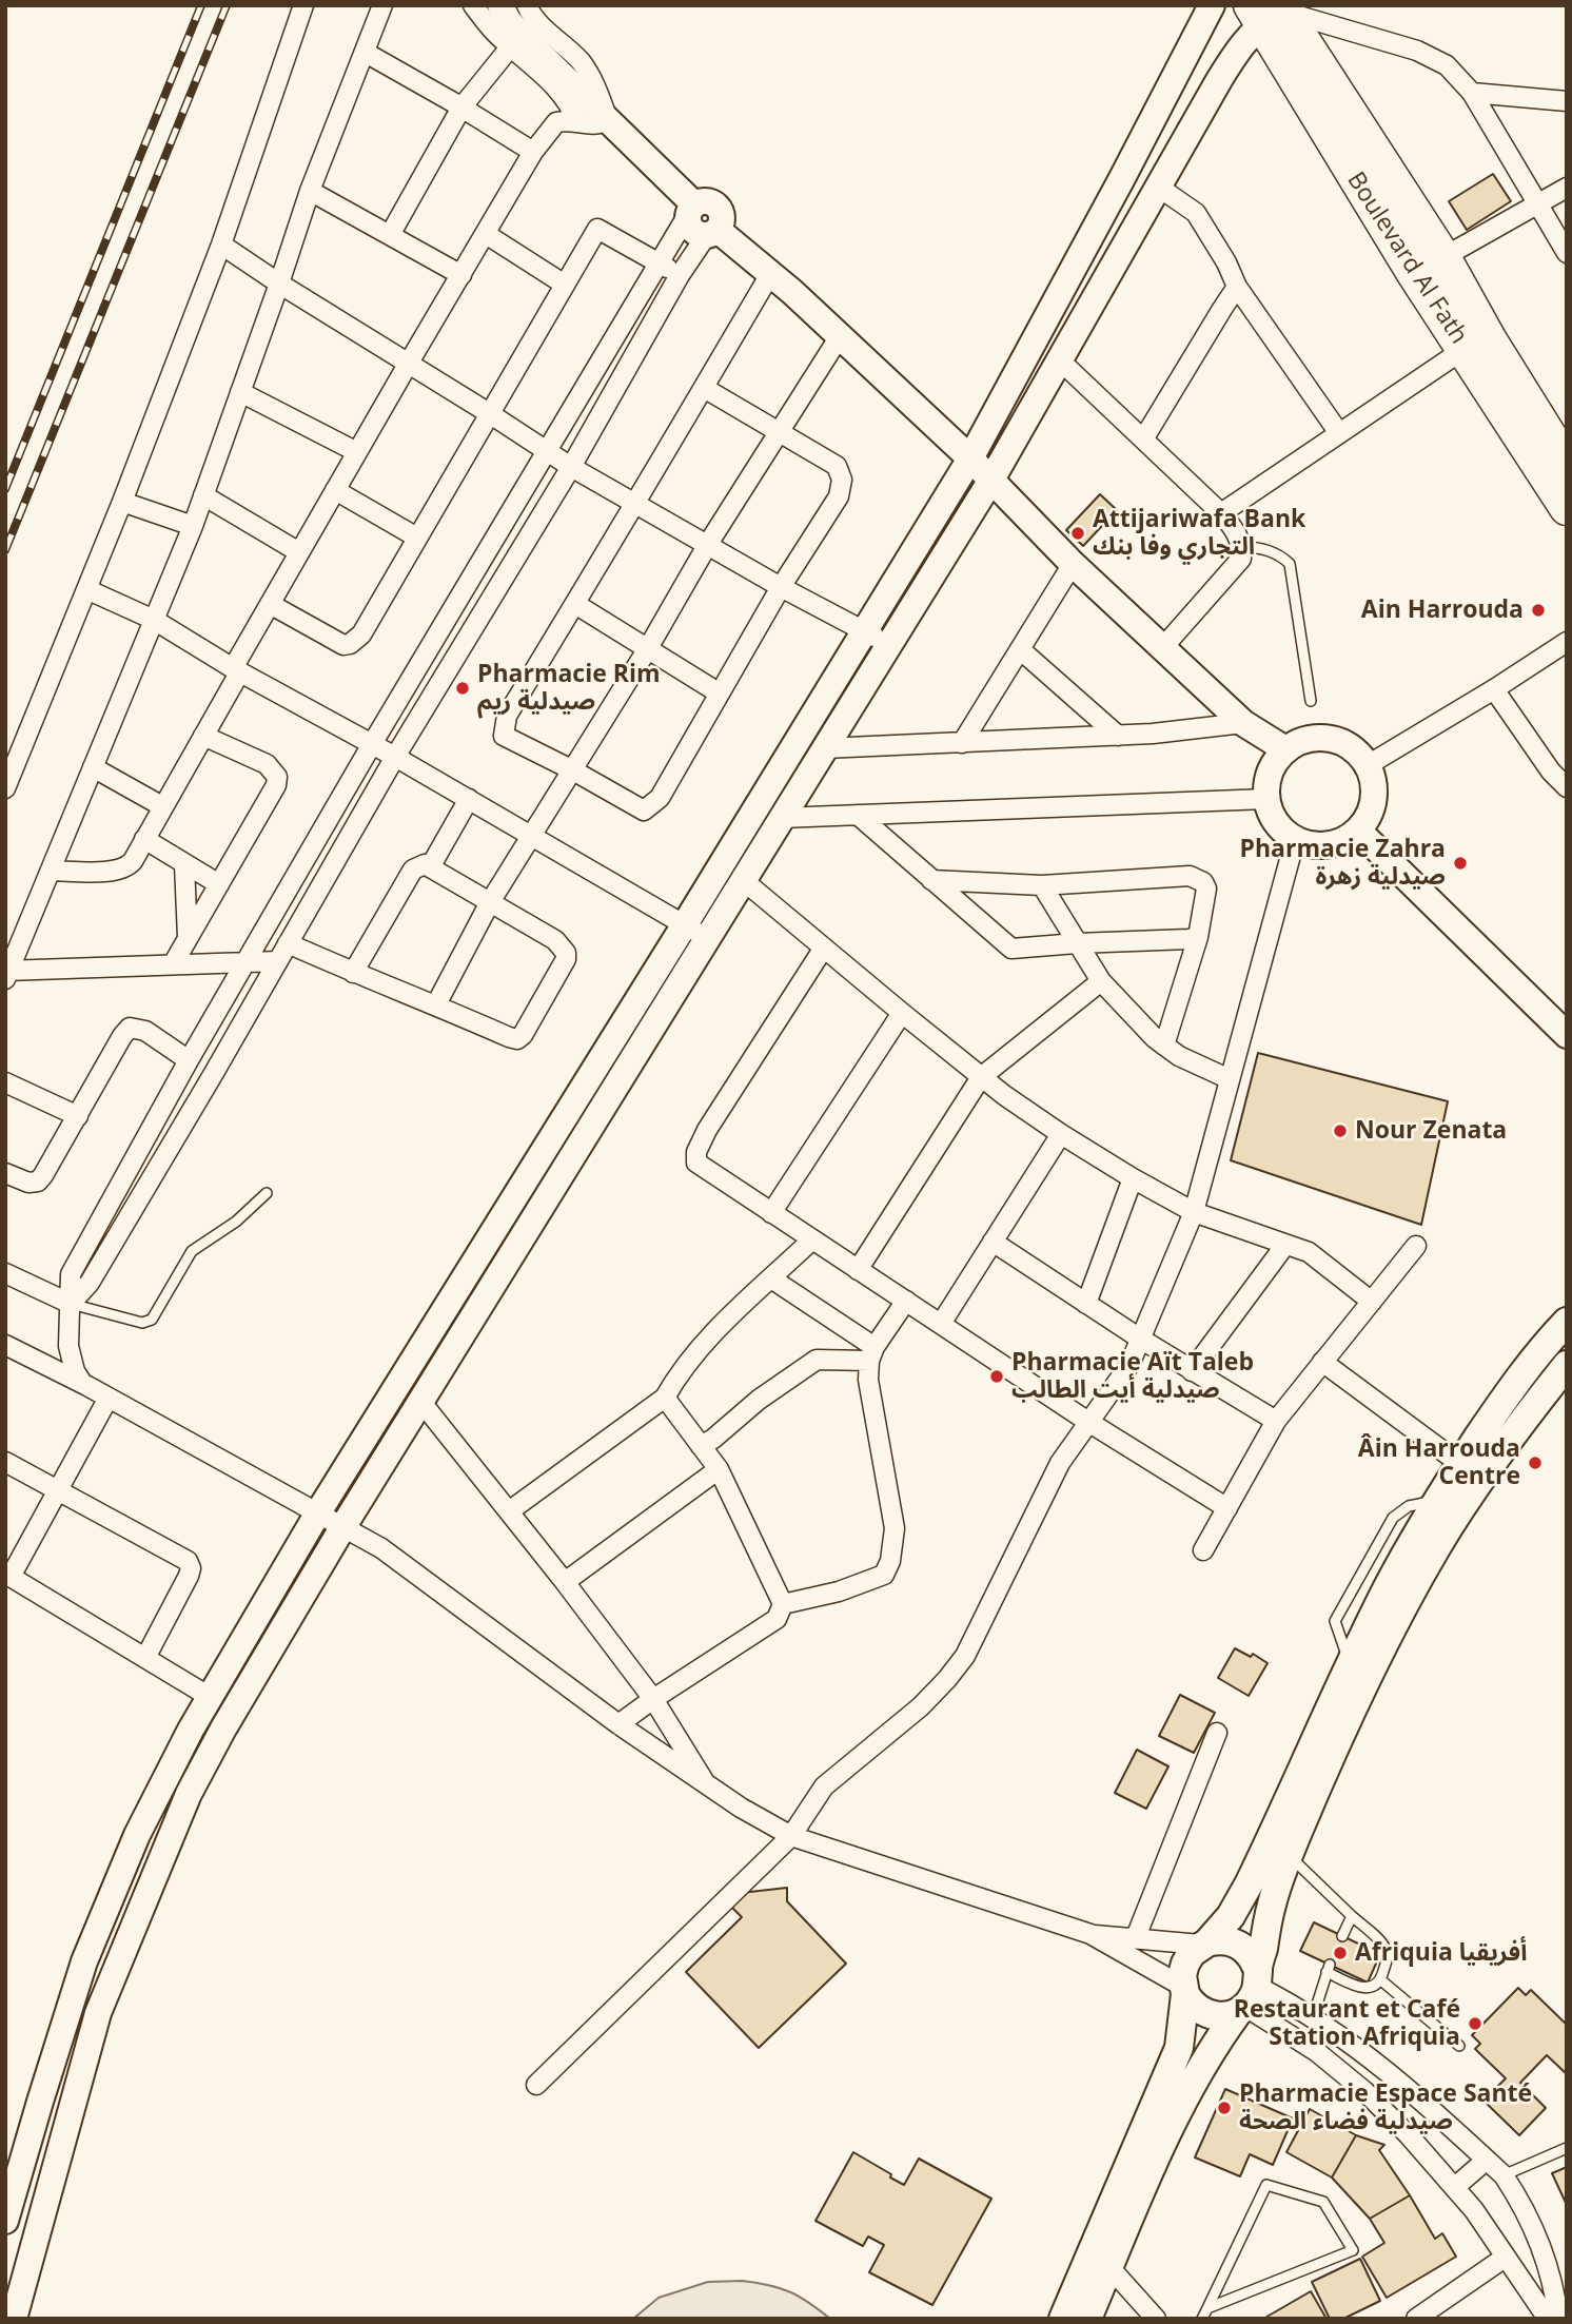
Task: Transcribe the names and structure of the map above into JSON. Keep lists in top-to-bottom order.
{
  "streets": {
    "highway": ["Boulevard Al Fath"]
  },
  "places": [
    "Attijariwafa Bank التجاري وفا بنك",
    "Ain Harrouda",
    "Pharmacie Rim صيدلية ريم",
    "Pharmacie Zahra صيدلية زهرة",
    "Nour Zenata",
    "Pharmacie Aït Taleb صيدلية أيت الطالب",
    "Âin Harrouda Centre",
    "Afriquia أفريقيا",
    "Restaurant et Café Station Afriquia",
    "Pharmacie Espace Santé صيدلية فضاء الصحة"
  ]
}
